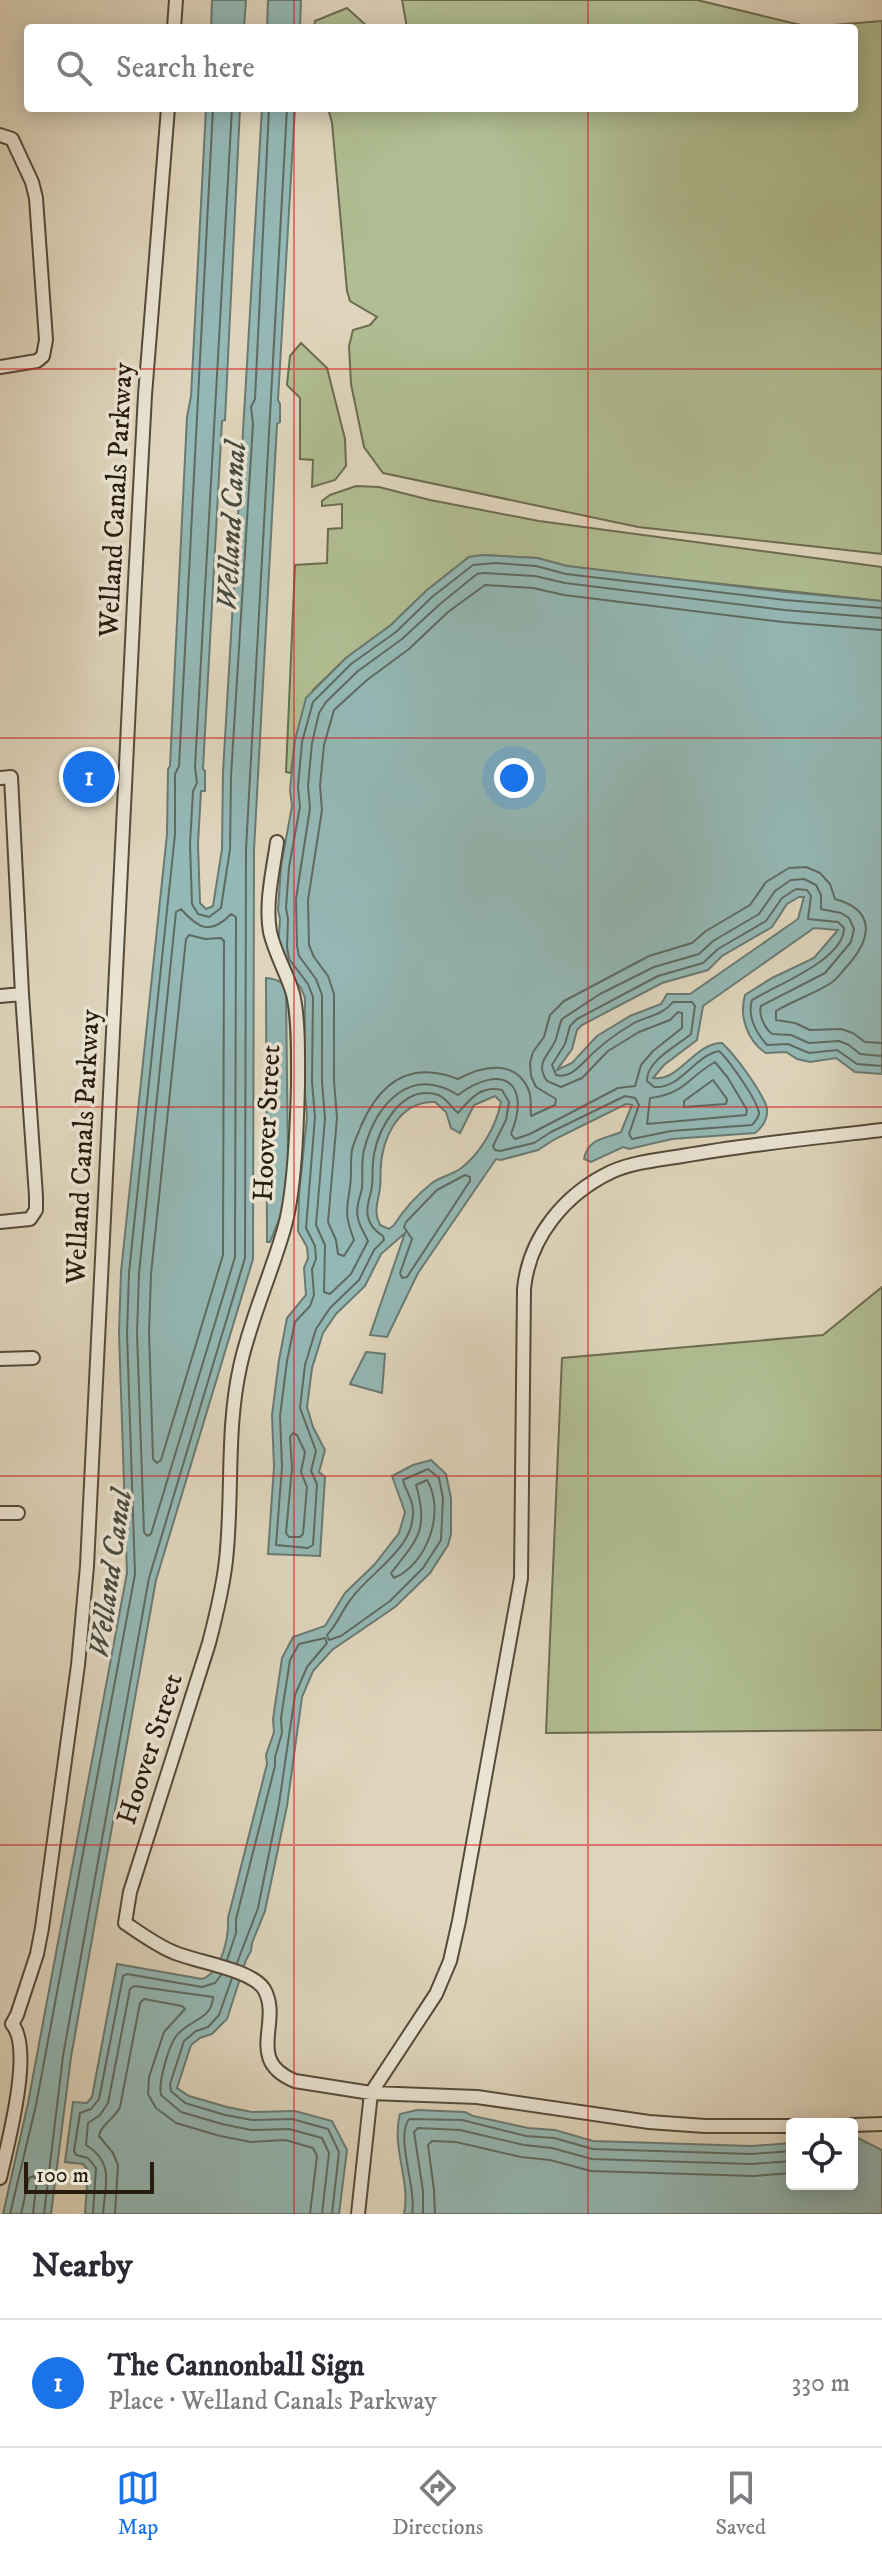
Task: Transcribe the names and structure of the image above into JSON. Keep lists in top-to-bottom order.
{
  "streets": {
    "street": ["Welland Canals Parkway", "Hoover Street"]
  },
  "water": ["Welland Canal"],
  "scale_bar": "100 m",
  "page": {
    "search": "Search here",
    "pins": "1",
    "scale": "100 m",
    "heading": "Nearby",
    "list": [
      {
        "mark": "1",
        "name": "The Cannonball Sign",
        "note": "Place · Welland Canals Parkway",
        "value": "330 m"
      }
    ],
    "nav": ["Map", "Directions", "Saved"]
  }
}
